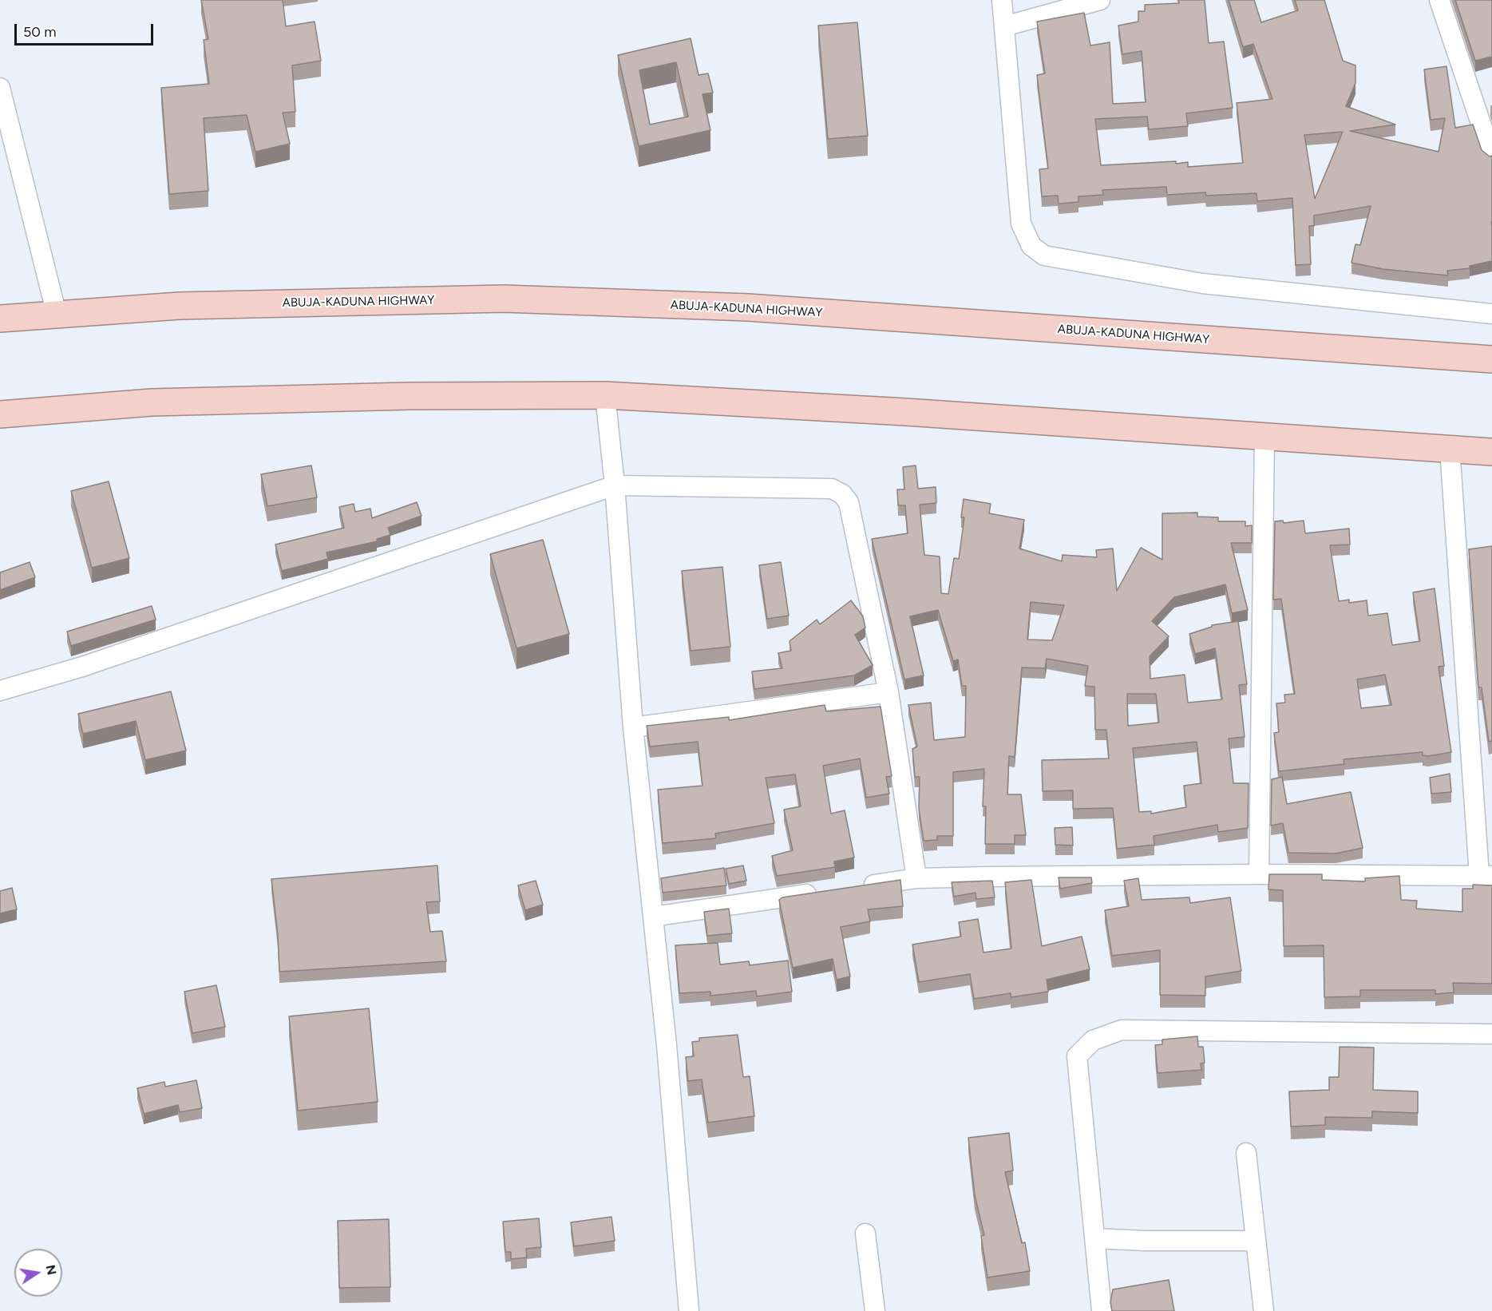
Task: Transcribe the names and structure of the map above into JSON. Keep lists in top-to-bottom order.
{
  "streets": {
    "highway": ["ABUJA-KADUNA HIGHWAY"]
  },
  "scale_bar": "50 m",
  "north": "right"
}
